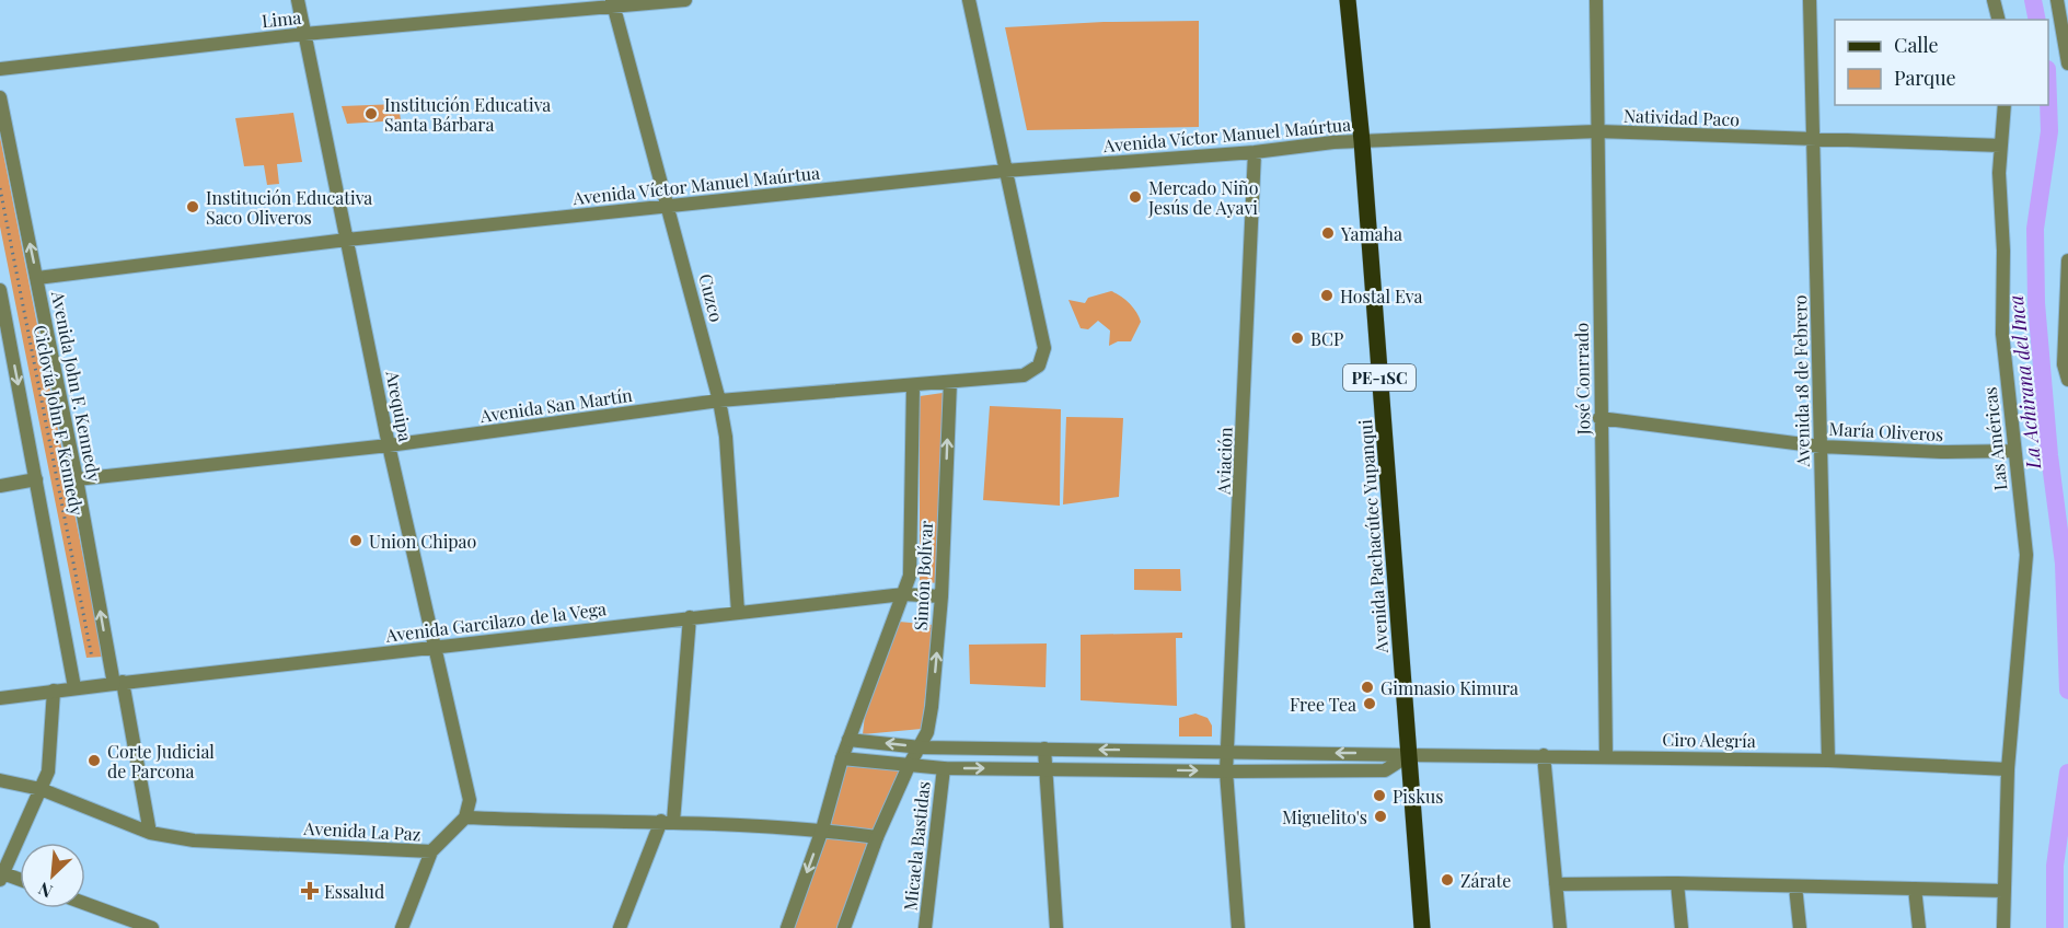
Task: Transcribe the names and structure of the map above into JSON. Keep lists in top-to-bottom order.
{
  "streets": {
    "main road": ["PE-1SC", "Avenida Pachacútec Yupanqui"],
    "street": [
      "Lima",
      "Natividad Paco",
      "Avenida Víctor Manuel Maúrtua",
      "Cuzco",
      "José Conrrado",
      "Avenida 18 de Febrero",
      "Avenida John F. Kennedy",
      "Avenida San Martín",
      "Arequipa",
      "María Oliveros",
      "Las Américas",
      "Aviación",
      "Simón Bolívar",
      "Avenida Garcilazo de la Vega",
      "Ciro Alegría",
      "Avenida La Paz",
      "Micaela Bastidas"
    ],
    "path": ["Ciclovía John F. Kennedy"]
  },
  "crossings": [
    ["Lima", "Cuzco"],
    ["Lima", "Arequipa"],
    ["Natividad Paco", "Avenida Víctor Manuel Maúrtua"],
    ["Natividad Paco", "José Conrrado"],
    ["Natividad Paco", "Avenida 18 de Febrero"],
    ["Natividad Paco", "Las Américas"],
    ["Natividad Paco", "Avenida Pachacútec Yupanqui"],
    ["Avenida Víctor Manuel Maúrtua", "Cuzco"],
    ["Avenida Víctor Manuel Maúrtua", "Avenida John F. Kennedy"],
    ["Avenida Víctor Manuel Maúrtua", "Avenida San Martín"],
    ["Avenida Víctor Manuel Maúrtua", "Arequipa"],
    ["Avenida Víctor Manuel Maúrtua", "Aviación"],
    ["Avenida Víctor Manuel Maúrtua", "Avenida Pachacútec Yupanqui"],
    ["Cuzco", "Avenida San Martín"],
    ["Cuzco", "Avenida Garcilazo de la Vega"],
    ["PE-1SC", "Avenida Pachacútec Yupanqui"],
    ["PE-1SC", "Ciro Alegría"],
    ["José Conrrado", "María Oliveros"],
    ["José Conrrado", "Ciro Alegría"],
    ["Avenida 18 de Febrero", "María Oliveros"],
    ["Avenida 18 de Febrero", "Ciro Alegría"],
    ["Avenida John F. Kennedy", "Avenida San Martín"],
    ["Avenida John F. Kennedy", "Avenida Garcilazo de la Vega"],
    ["Avenida John F. Kennedy", "Avenida La Paz"],
    ["Avenida San Martín", "Arequipa"],
    ["Avenida San Martín", "Simón Bolívar"],
    ["Arequipa", "Avenida Garcilazo de la Vega"],
    ["Arequipa", "Avenida La Paz"],
    ["María Oliveros", "Las Américas"],
    ["Las Américas", "Ciro Alegría"],
    ["Aviación", "Ciro Alegría"],
    ["Avenida Pachacútec Yupanqui", "Ciro Alegría"],
    ["Simón Bolívar", "Avenida Garcilazo de la Vega"],
    ["Simón Bolívar", "Ciro Alegría"]
  ],
  "water": ["La Achirana del Inca"],
  "places": {
    "other": [
      "Institución Educativa Santa Bárbara",
      "Mercado Niño Jesús de Ayavi",
      "Institución Educativa Saco Oliveros",
      "Yamaha",
      "Hostal Eva",
      "BCP",
      "Union Chipao",
      "Gimnasio Kimura",
      "Free Tea",
      "Corte Judicial de Parcona",
      "Piskus",
      "Miguelito's",
      "Zárate"
    ],
    "health": ["Essalud"]
  },
  "legend": ["Calle", "Parque"],
  "north": "bottom left"
}
